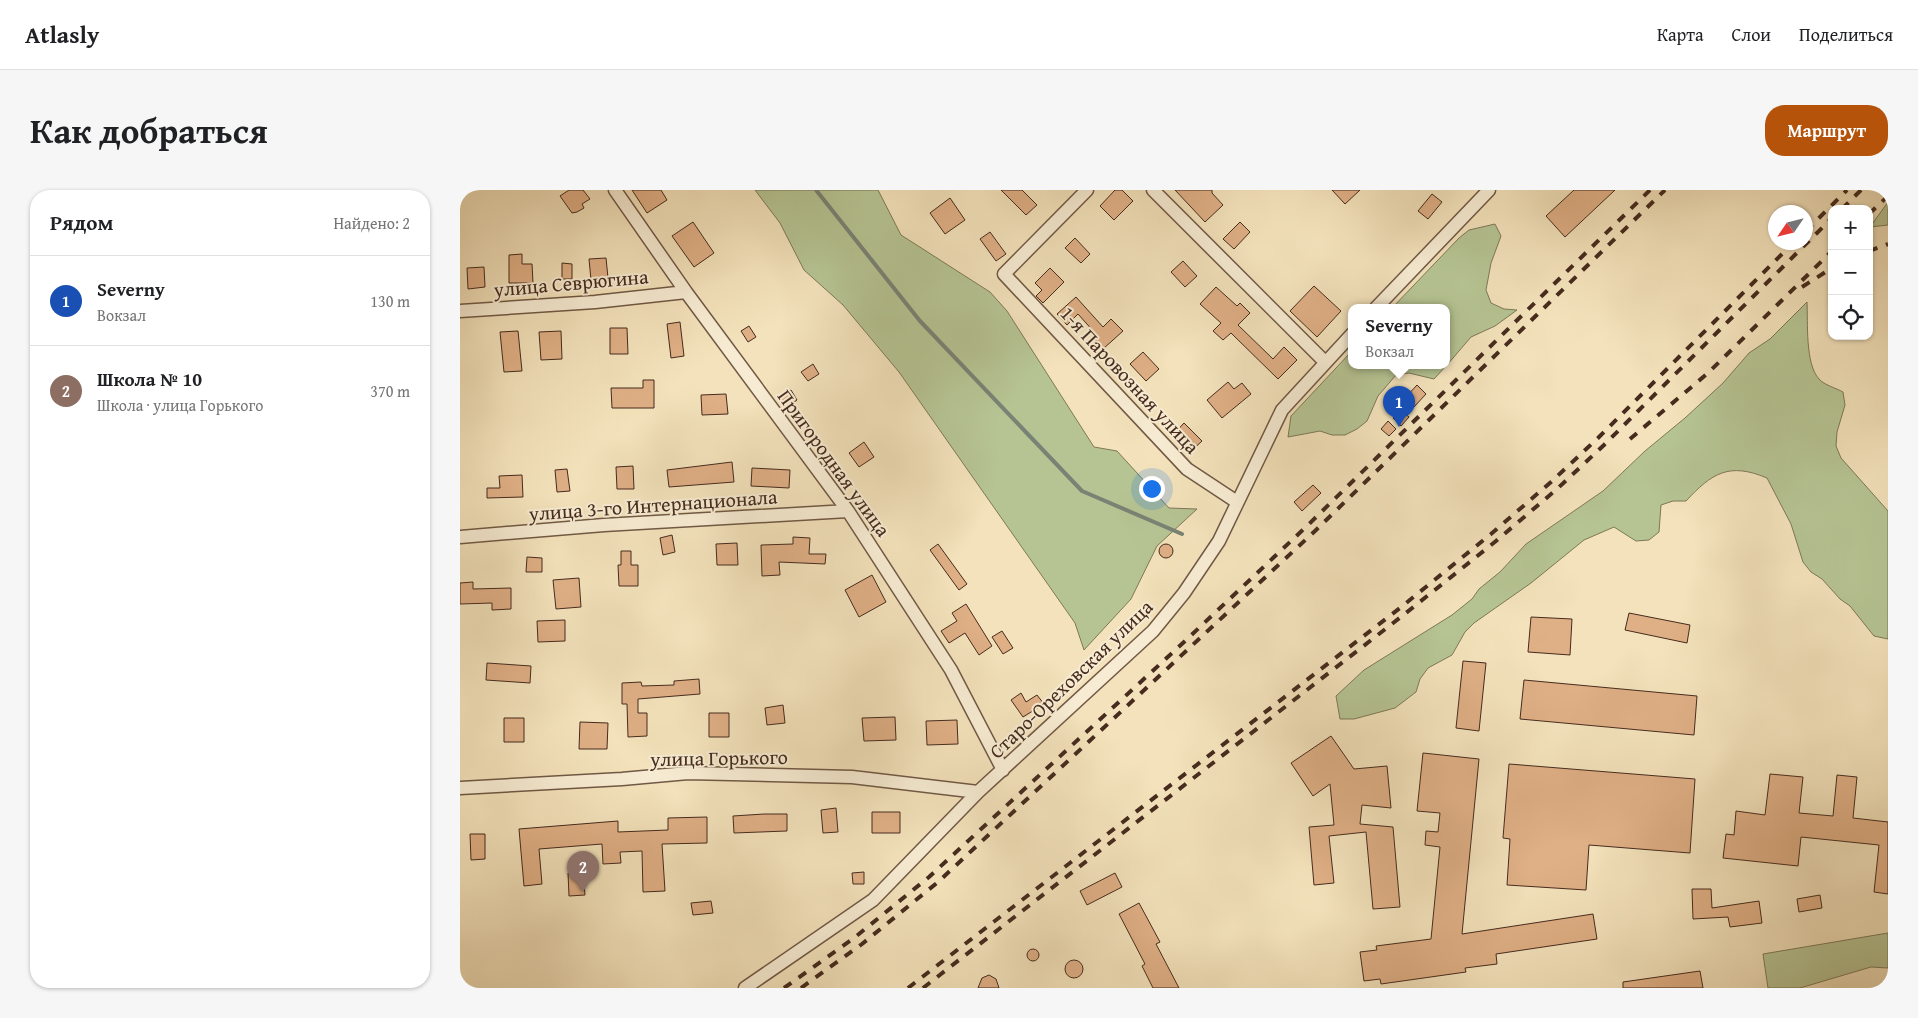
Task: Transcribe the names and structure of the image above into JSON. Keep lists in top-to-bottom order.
{
  "streets": {
    "street": [
      "улица Севрюгина",
      "1-я Паровозная улица",
      "Пригородная улица",
      "улица 3-го Интернационала",
      "Старо-Ореховская улица",
      "улица Горького"
    ]
  },
  "crossings": [
    ["улица Севрюгина", "Пригородная улица"],
    ["1-я Паровозная улица", "Старо-Ореховская улица"],
    ["Пригородная улица", "улица 3-го Интернационала"],
    ["Пригородная улица", "Старо-Ореховская улица"],
    ["Старо-Ореховская улица", "улица Горького"]
  ],
  "north": "bottom left",
  "page": {
    "header": "Atlasly",
    "nav": ["Карта", "Слои", "Поделиться"],
    "title": "Как добраться",
    "buttons": "Маршрут",
    "heading": ["Рядом", "Найдено: 2"],
    "map_buttons": ["+", "−"],
    "list": [
      {
        "mark": "1",
        "name": "Severny",
        "note": "Вокзал",
        "value": "130 m"
      },
      {
        "mark": "2",
        "name": "Школа № 10",
        "note": "Школа · улица Горького",
        "value": "370 m"
      }
    ],
    "popup": ["Severny", "Вокзал"],
    "pins": ["1", "2"]
  }
}
